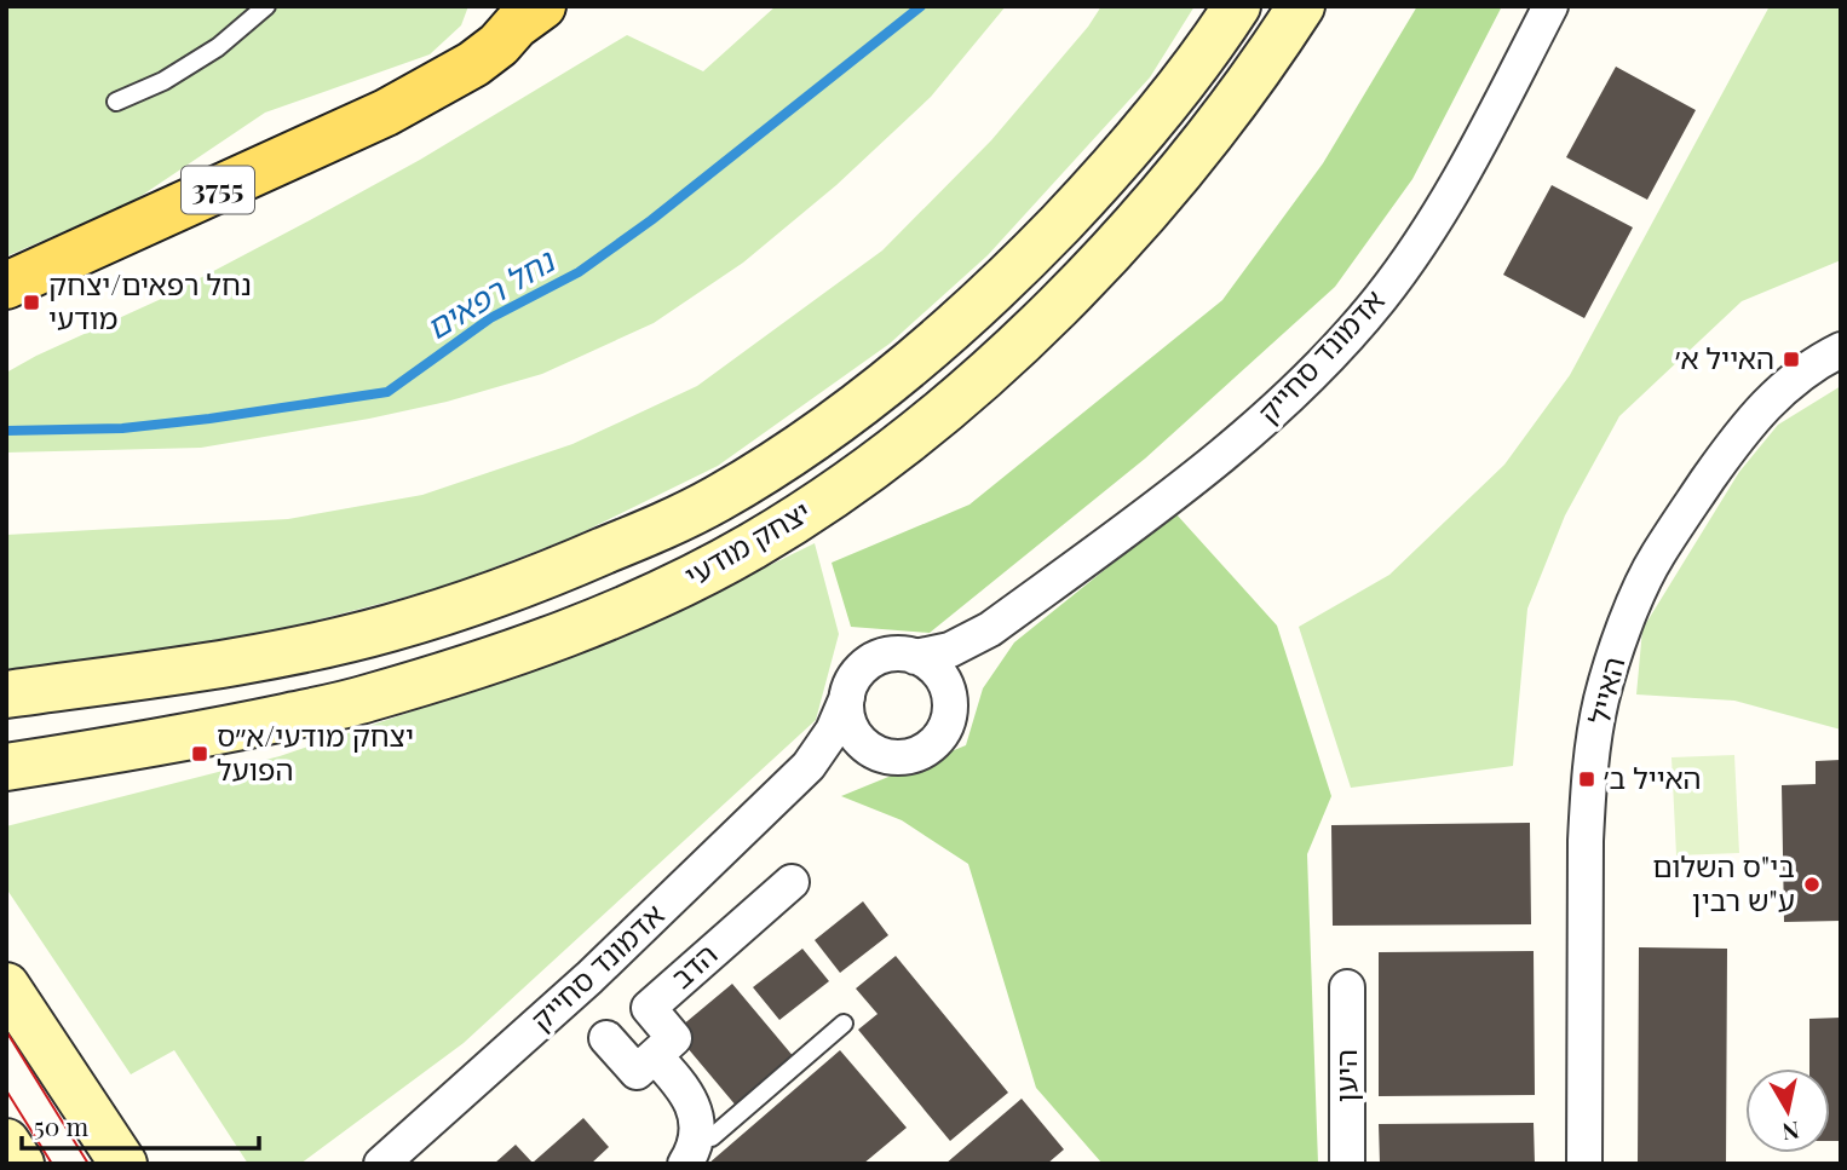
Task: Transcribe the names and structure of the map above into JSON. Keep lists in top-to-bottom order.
{
  "streets": {
    "main road": ["3755"],
    "street": [
      "אדמונד סחייק",
      "יצחק מודעי",
      "האייל",
      "הדב",
      "היען"
    ]
  },
  "water": ["נחל רפאים"],
  "places": {
    "transit": [
      "נחל רפאים/יצחק מודעי",
      "האייל א׳",
      "יצחק מודעי/א״ס הפועל",
      "האייל ב׳"
    ],
    "other": ["בי\"ס השלום ע\"ש רבין"]
  },
  "scale_bar": "50 m",
  "north": "bottom"
}
